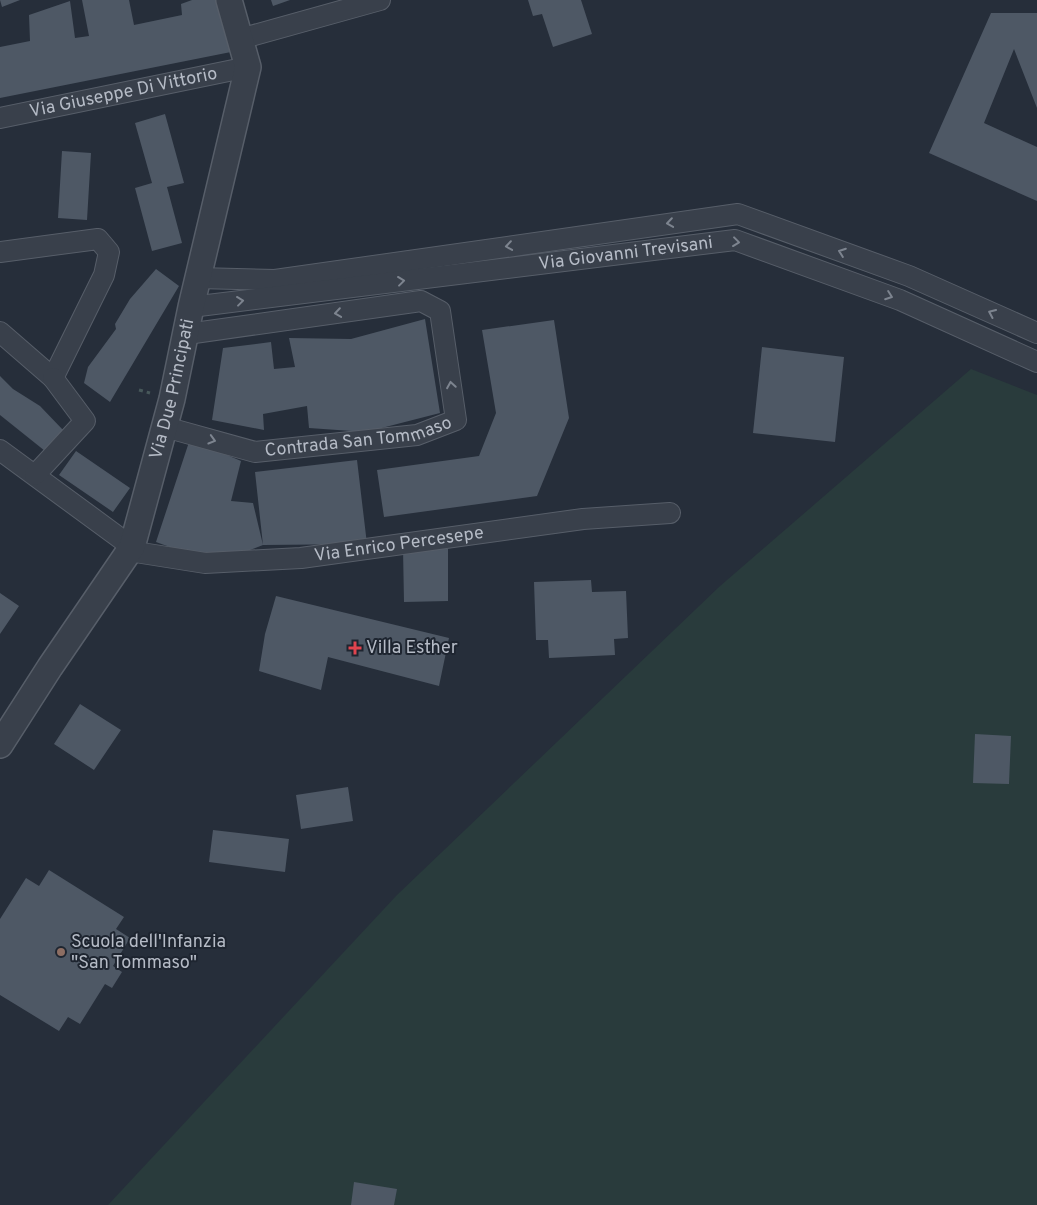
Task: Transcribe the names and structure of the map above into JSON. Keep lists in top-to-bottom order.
{
  "streets": {
    "street": [
      "Via Giuseppe Di Vittorio",
      "Via Giovanni Trevisani",
      "Via Due Principati",
      "Contrada San Tommaso",
      "Via Enrico Percesepe"
    ]
  },
  "crossings": [
    ["Via Giuseppe Di Vittorio", "Via Due Principati"],
    ["Via Giovanni Trevisani", "Via Due Principati"],
    ["Via Due Principati", "Contrada San Tommaso"],
    ["Via Due Principati", "Via Enrico Percesepe"]
  ],
  "places": {
    "health": ["Villa Esther"],
    "other": ["Scuola dell'Infanzia \"San Tommaso\""]
  }
}
